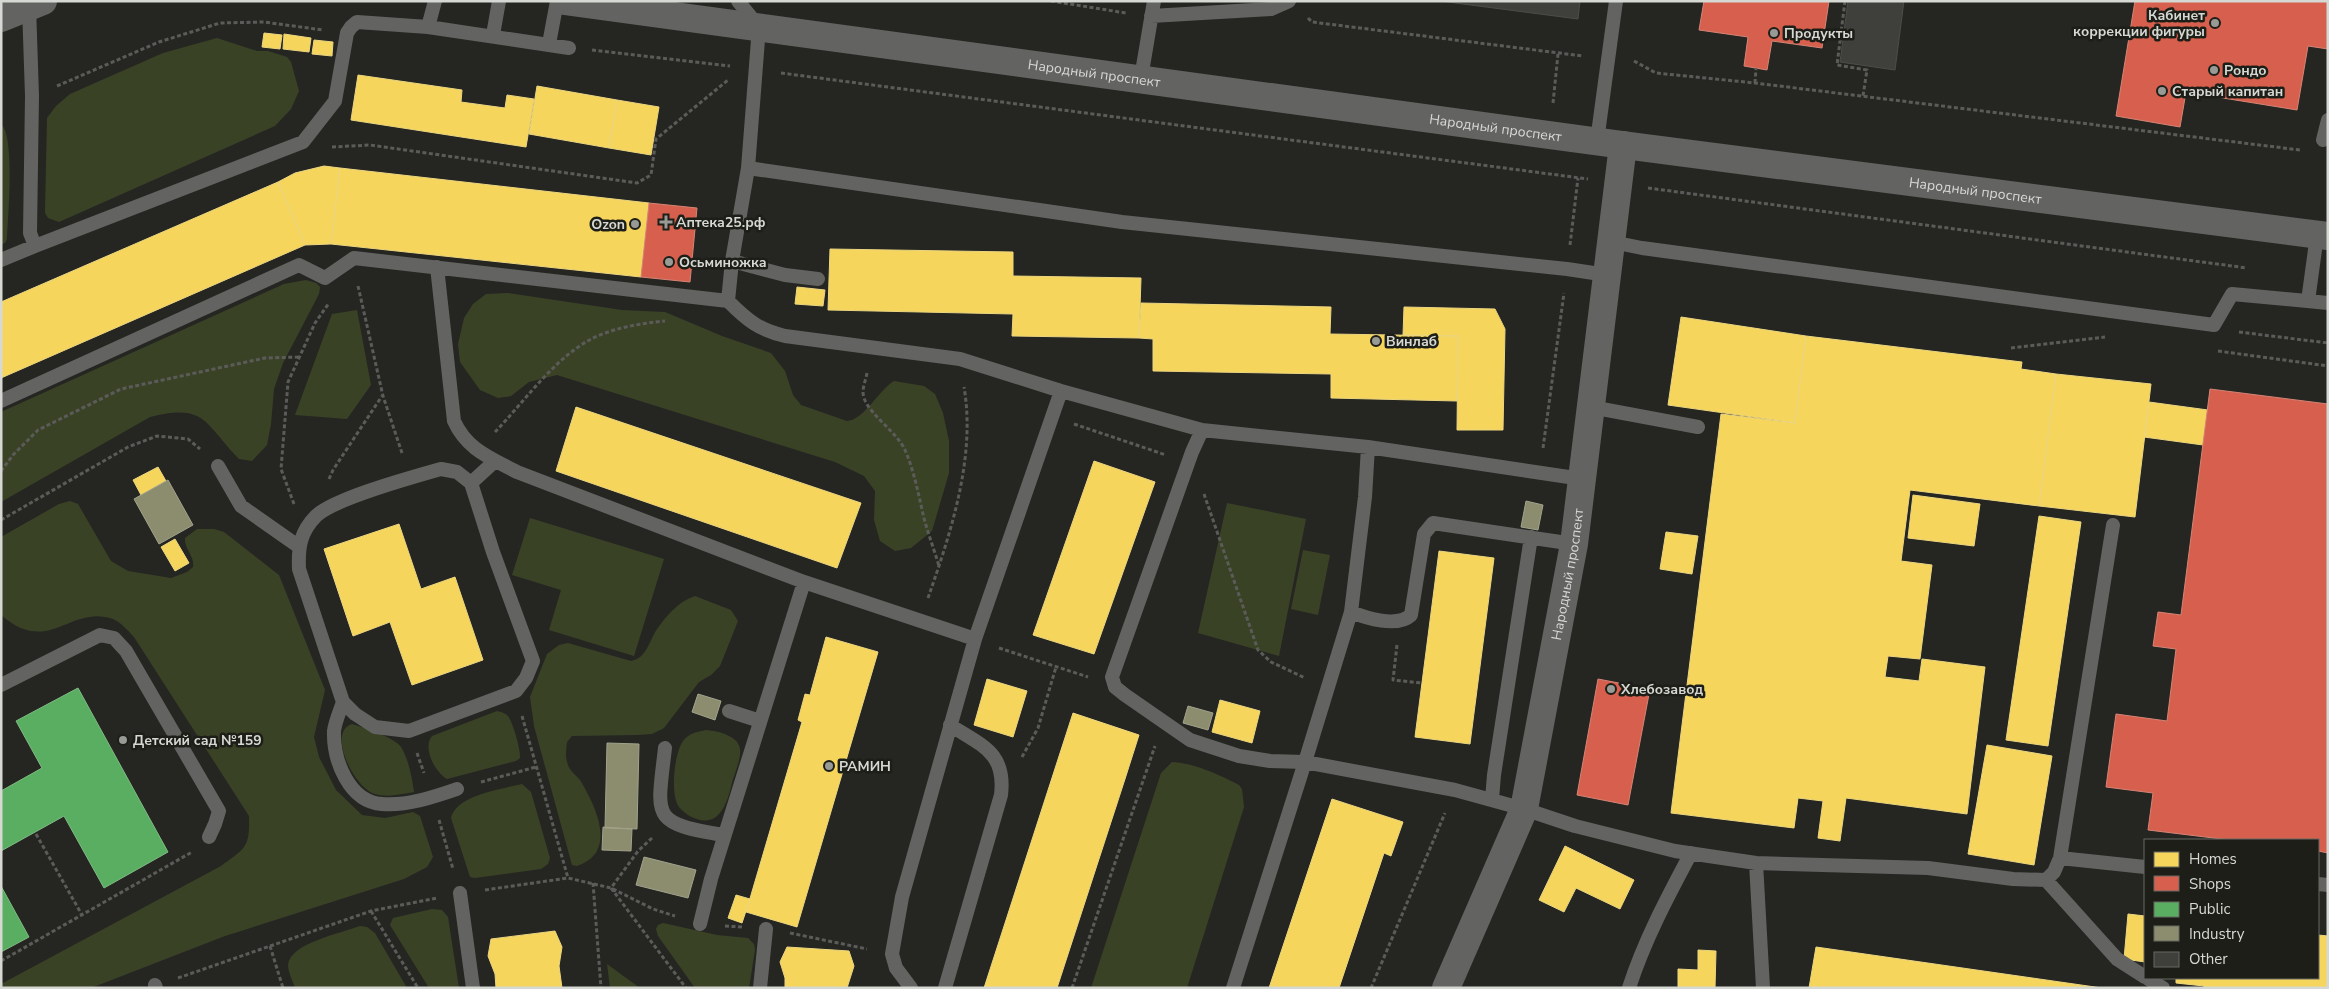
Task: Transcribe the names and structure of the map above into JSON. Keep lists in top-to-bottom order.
{
  "streets": {
    "main road": ["Народный проспект"]
  },
  "places": {
    "other": [
      "Кабинет коррекции фигуры",
      "Продукты",
      "Рондо",
      "Старый капитан",
      "Ozon",
      "Осьминожка",
      "Винлаб",
      "Хлебозавод",
      "Детский сад №159",
      "РАМИН"
    ],
    "health": ["Аптека25.рф"]
  },
  "legend": [
    "Homes",
    "Shops",
    "Public",
    "Industry",
    "Other"
  ]
}
